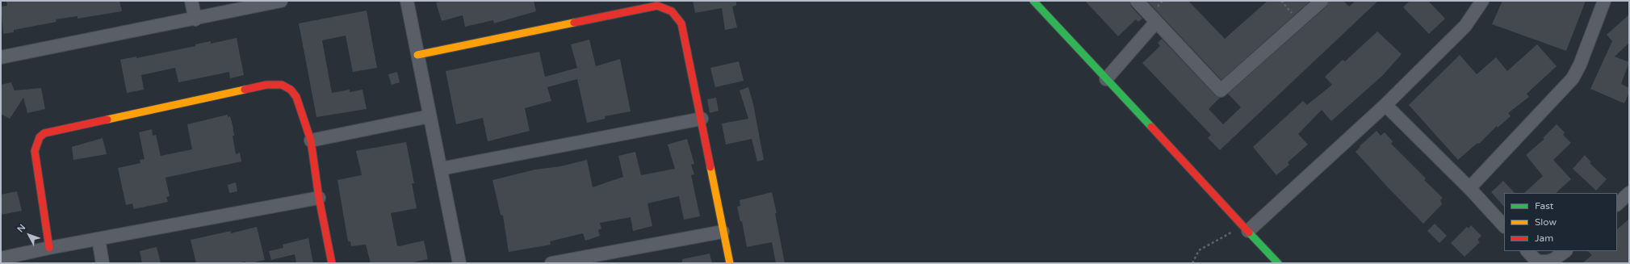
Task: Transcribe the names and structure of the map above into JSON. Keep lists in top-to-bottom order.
{
  "legend": ["Fast", "Slow", "Jam"],
  "north": "top left"
}
